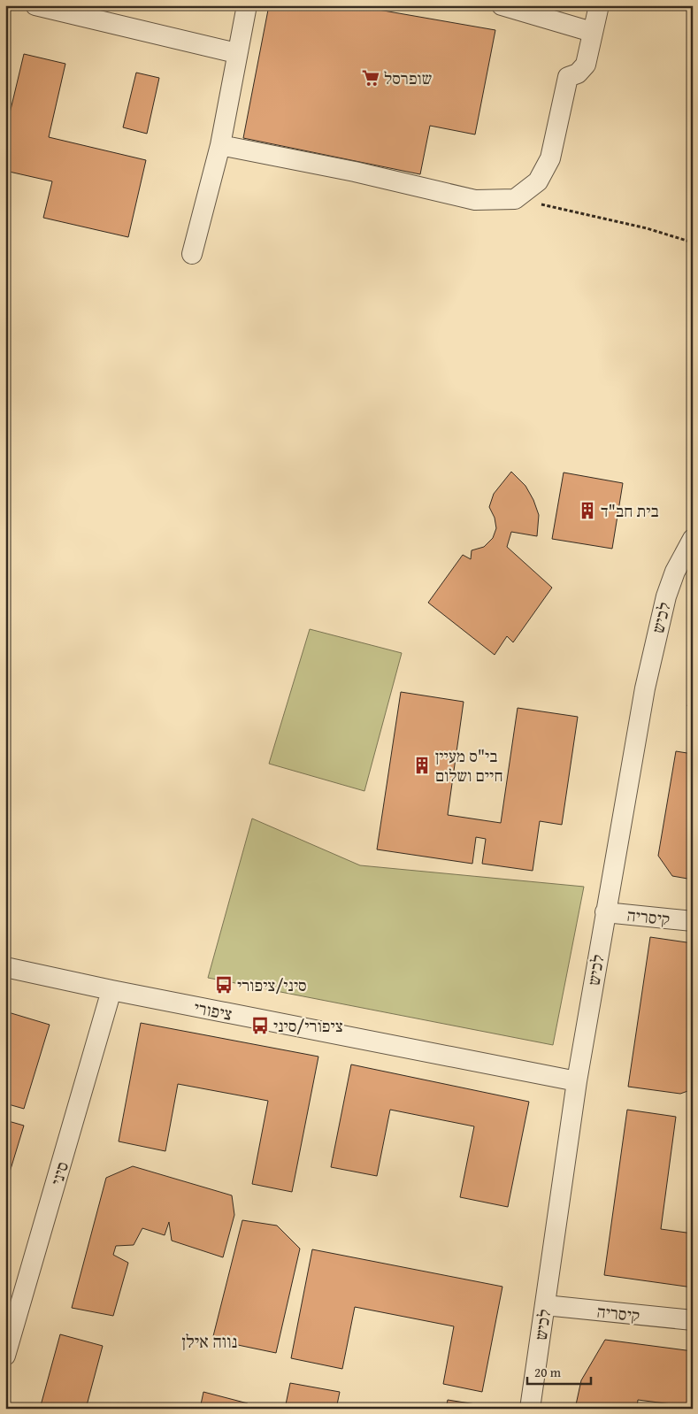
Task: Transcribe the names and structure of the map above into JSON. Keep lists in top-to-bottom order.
{
  "streets": {
    "street": [
      "לכיש",
      "קיסריה",
      "ציפורי",
      "סיני"
    ]
  },
  "crossings": [
    ["לכיש", "קיסריה"],
    ["לכיש", "ציפורי"],
    ["ציפורי", "סיני"]
  ],
  "districts": ["נווה אילן"],
  "places": {
    "supermarket": ["שופרסל"],
    "building": ["בית חב\"ד", "בי\"ס מעיין חיים ושלום"],
    "bus stop": ["סיני/ציפורי", "ציפורי/סיני"]
  },
  "scale_bar": "20 m"
}
